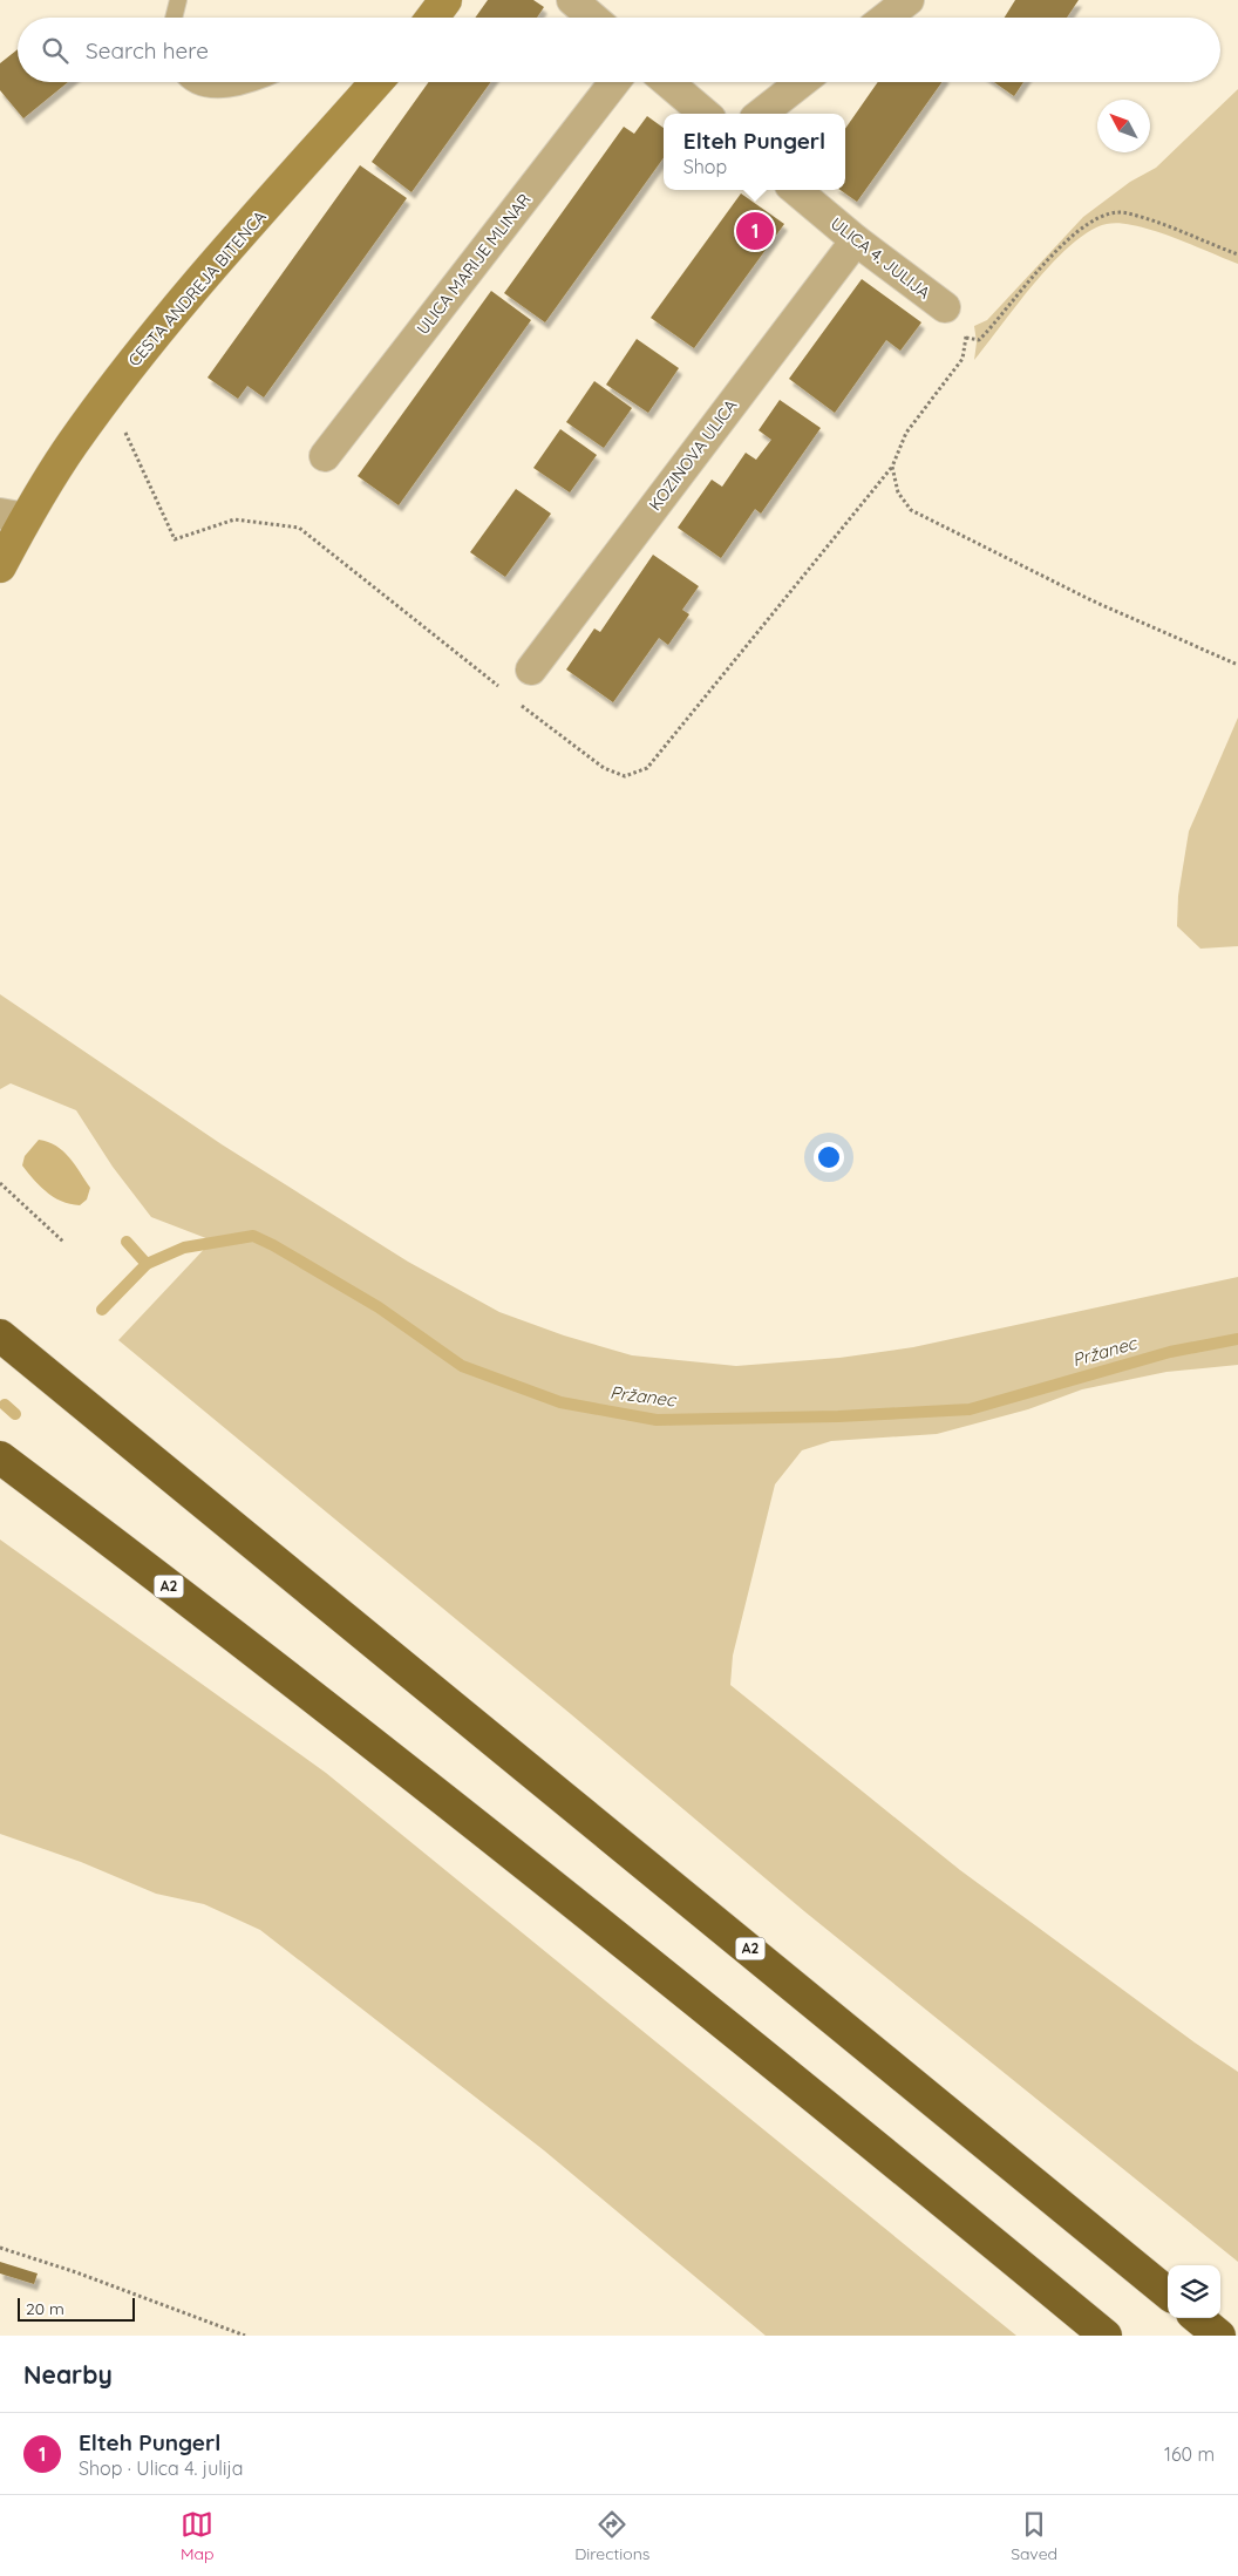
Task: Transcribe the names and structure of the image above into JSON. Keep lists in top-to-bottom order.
{
  "streets": {
    "highway": ["A2"],
    "street": [
      "ULICA 4. JULIJA",
      "ULICA MARIJE MLINAR",
      "CESTA ANDREJA BITENCA",
      "KOZINOVA ULICA"
    ]
  },
  "crossings": [
    ["ULICA 4. JULIJA", "KOZINOVA ULICA"]
  ],
  "water": ["Pržanec"],
  "scale_bar": "20 m",
  "north": "top left",
  "page": {
    "search": "Search here",
    "popup": ["Elteh Pungerl", "Shop"],
    "pins": "1",
    "scale": "20 m",
    "heading": "Nearby",
    "list": [
      {
        "mark": "1",
        "name": "Elteh Pungerl",
        "note": "Shop · Ulica 4. julija",
        "value": "160 m"
      }
    ],
    "nav": ["Map", "Directions", "Saved"]
  }
}
